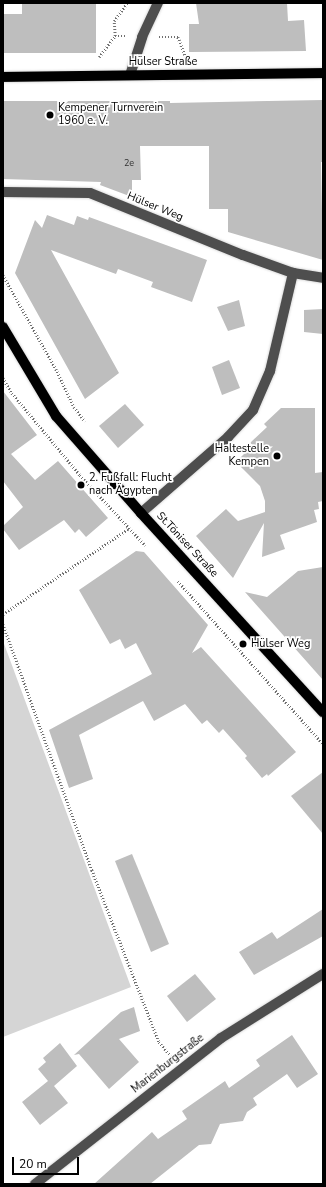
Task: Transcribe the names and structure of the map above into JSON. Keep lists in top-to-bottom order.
{
  "streets": {
    "main road": ["Hülser Straße", "St.Töniser Straße"],
    "street": ["Hülser Weg", "Marienburgstraße"]
  },
  "places": [
    "Kempener Turnverein 1960 e. V.",
    "Haltestelle Kempen",
    "2. Fußfall: Flucht nach Ägypten",
    "Hülser Weg"
  ],
  "house_numbers": ["2e"],
  "scale_bar": "20 m"
}
